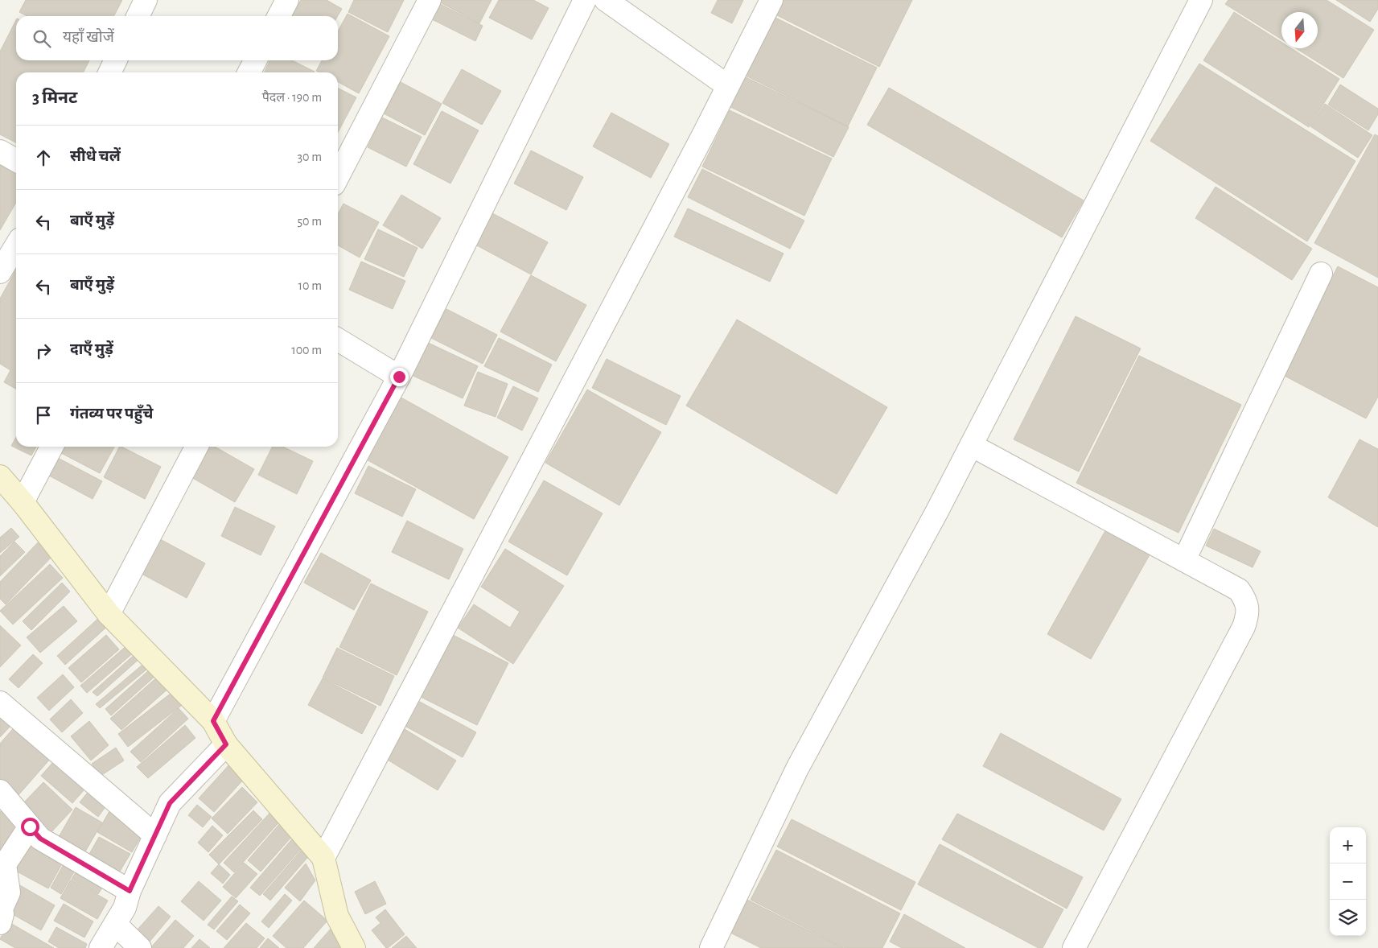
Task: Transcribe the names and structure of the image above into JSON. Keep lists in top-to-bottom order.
{
  "north": "bottom",
  "page": {
    "search": "यहाँ खोजें",
    "heading": ["3 मिनट", "पैदल · 190 m"],
    "list": [
      ["सीधे चलें", "30 m"],
      ["बाएँ मुड़ें", "50 m"],
      ["बाएँ मुड़ें", "10 m"],
      ["दाएँ मुड़ें", "100 m"],
      "गंतव्य पर पहुँचे"
    ],
    "map_buttons": ["+", "−"]
  }
}
